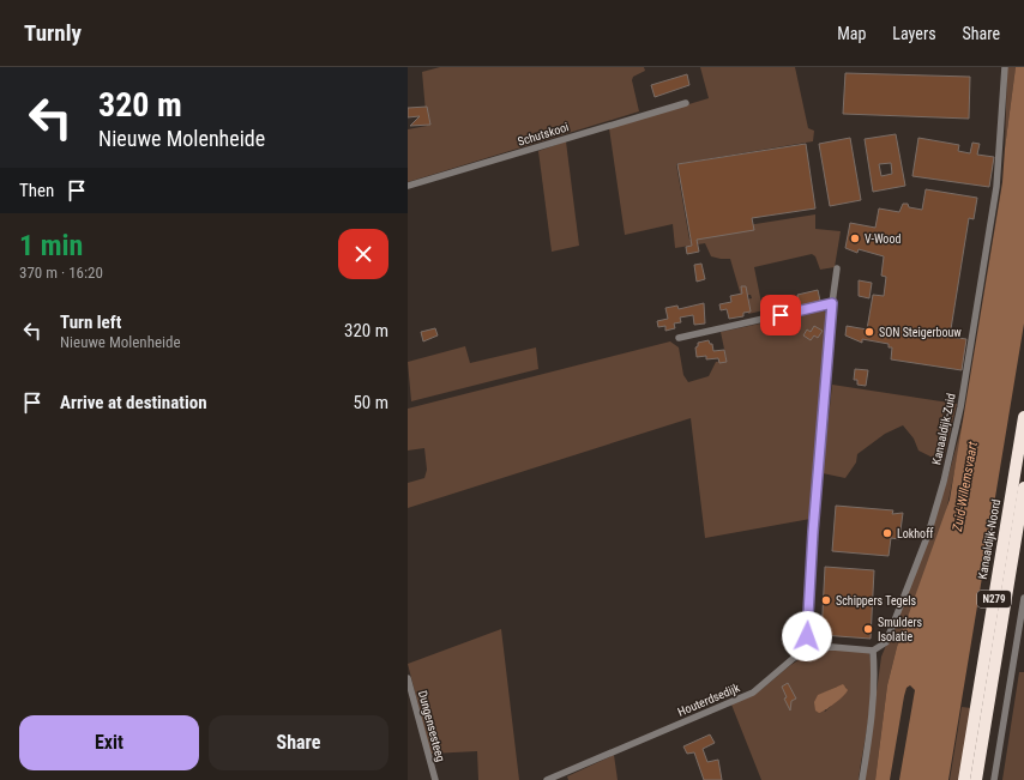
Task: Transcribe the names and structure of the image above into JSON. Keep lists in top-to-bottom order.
{
  "streets": {
    "highway": ["Kanaaldijk-Noord", "N279"],
    "street": [
      "Schutskooi",
      "Kanaaldijk-Zuid",
      "Houterdsedijk",
      "Dungensesteeg"
    ]
  },
  "crossings": [
    ["Kanaaldijk-Zuid", "Houterdsedijk"]
  ],
  "water": ["Zuid-Willemsvaart"],
  "places": [
    "V-Wood",
    "SON Steigerbouw",
    "Lokhoff",
    "Schippers Tegels",
    "Smulders Isolatie"
  ],
  "page": {
    "header": "Turnly",
    "nav": ["Map", "Layers", "Share"],
    "turn": ["320 m", "Nieuwe Molenheide"],
    "then": "Then",
    "heading": ["1 min", "370 m · 16:20"],
    "list": [
      {
        "name": "Turn left",
        "note": "Nieuwe Molenheide",
        "value": "320 m"
      },
      {
        "name": "Arrive at destination",
        "value": "50 m"
      }
    ],
    "buttons": ["Exit", "Share"]
  }
}
